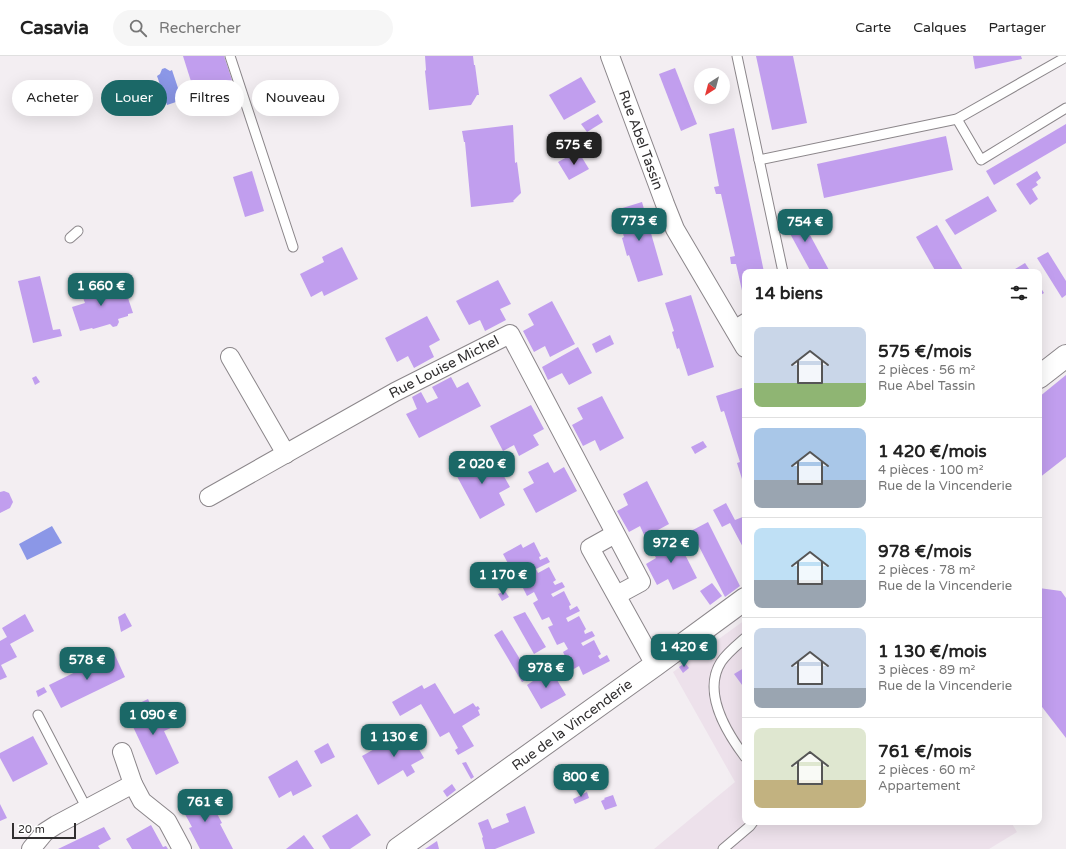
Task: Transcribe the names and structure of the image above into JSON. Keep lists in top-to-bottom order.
{
  "streets": {
    "main road": ["Rue de la Vincenderie"],
    "street": ["Rue Abel Tassin", "Rue Louise Michel"]
  },
  "scale_bar": "20 m",
  "north": "bottom left",
  "page": {
    "header": "Casavia",
    "search": "Rechercher",
    "nav": ["Carte", "Calques", "Partager"],
    "chip": [
      "Acheter",
      "Louer",
      "Filtres",
      "Nouveau"
    ],
    "price": [
      "575 €",
      "773 €",
      "754 €",
      "1 660 €",
      "2 020 €",
      "972 €",
      "1 170 €",
      "1 420 €",
      "578 €",
      "978 €",
      "1 090 €",
      "1 130 €",
      "800 €",
      "761 €"
    ],
    "heading": "14 biens",
    "list": [
      {
        "name": "575 €/mois",
        "note": "2 pièces · 56 m² · Rue Abel Tassin"
      },
      {
        "name": "1 420 €/mois",
        "note": "4 pièces · 100 m² · Rue de la Vincenderie"
      },
      {
        "name": "978 €/mois",
        "note": "2 pièces · 78 m² · Rue de la Vincenderie"
      },
      {
        "name": "1 130 €/mois",
        "note": "3 pièces · 89 m² · Rue de la Vincenderie"
      },
      {
        "name": "761 €/mois",
        "note": "2 pièces · 60 m² · Appartement"
      }
    ],
    "scale": "20 m"
  }
}
